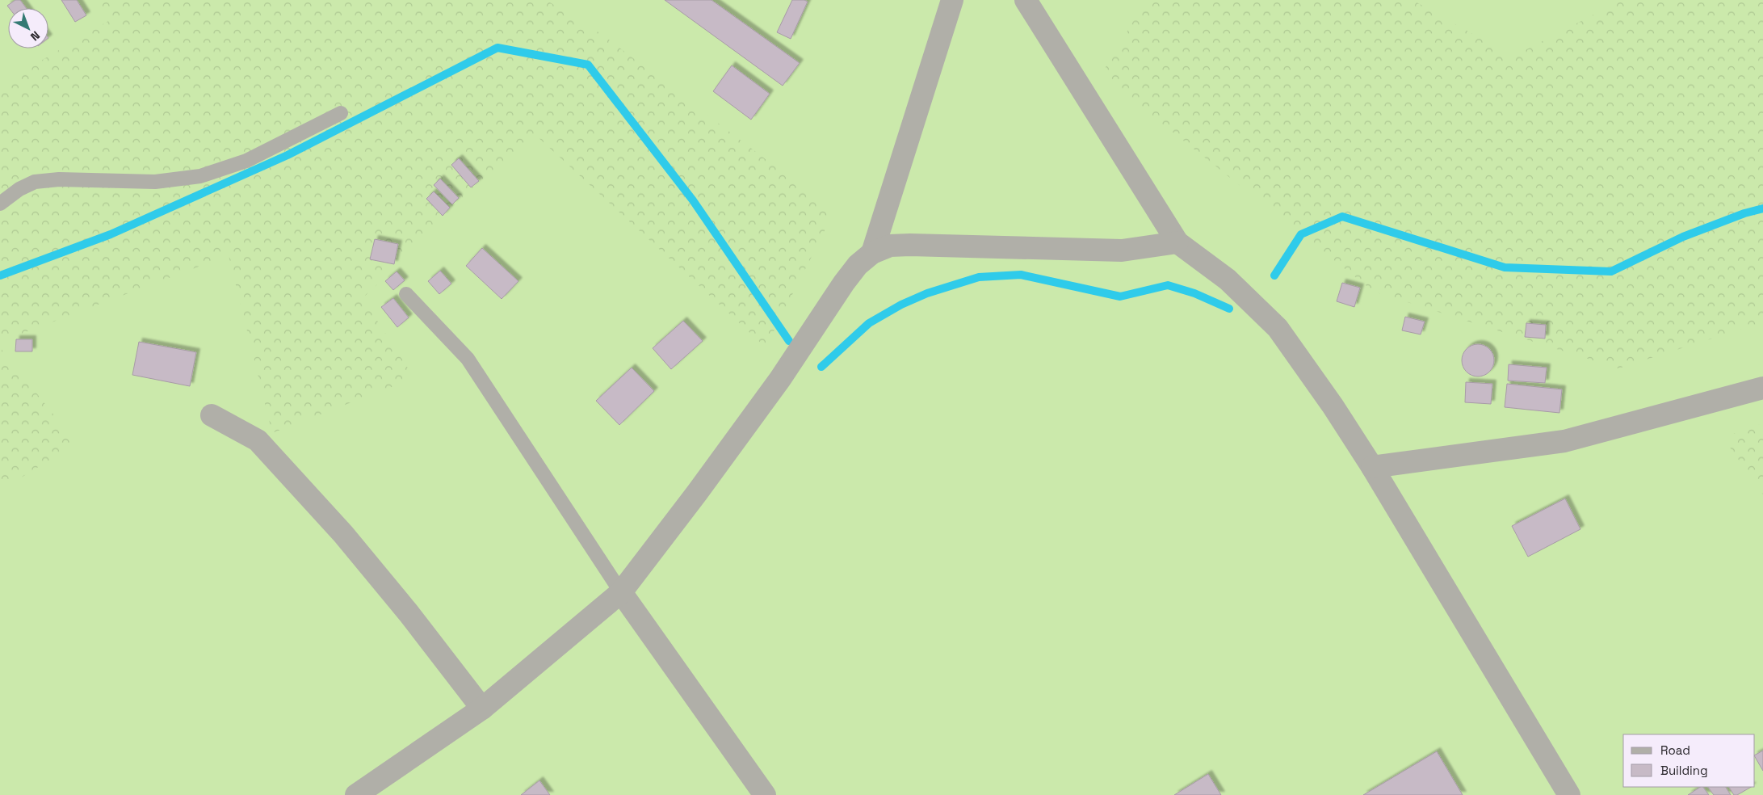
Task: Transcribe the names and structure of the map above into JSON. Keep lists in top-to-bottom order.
{
  "legend": ["Road", "Building"],
  "north": "bottom right"
}
